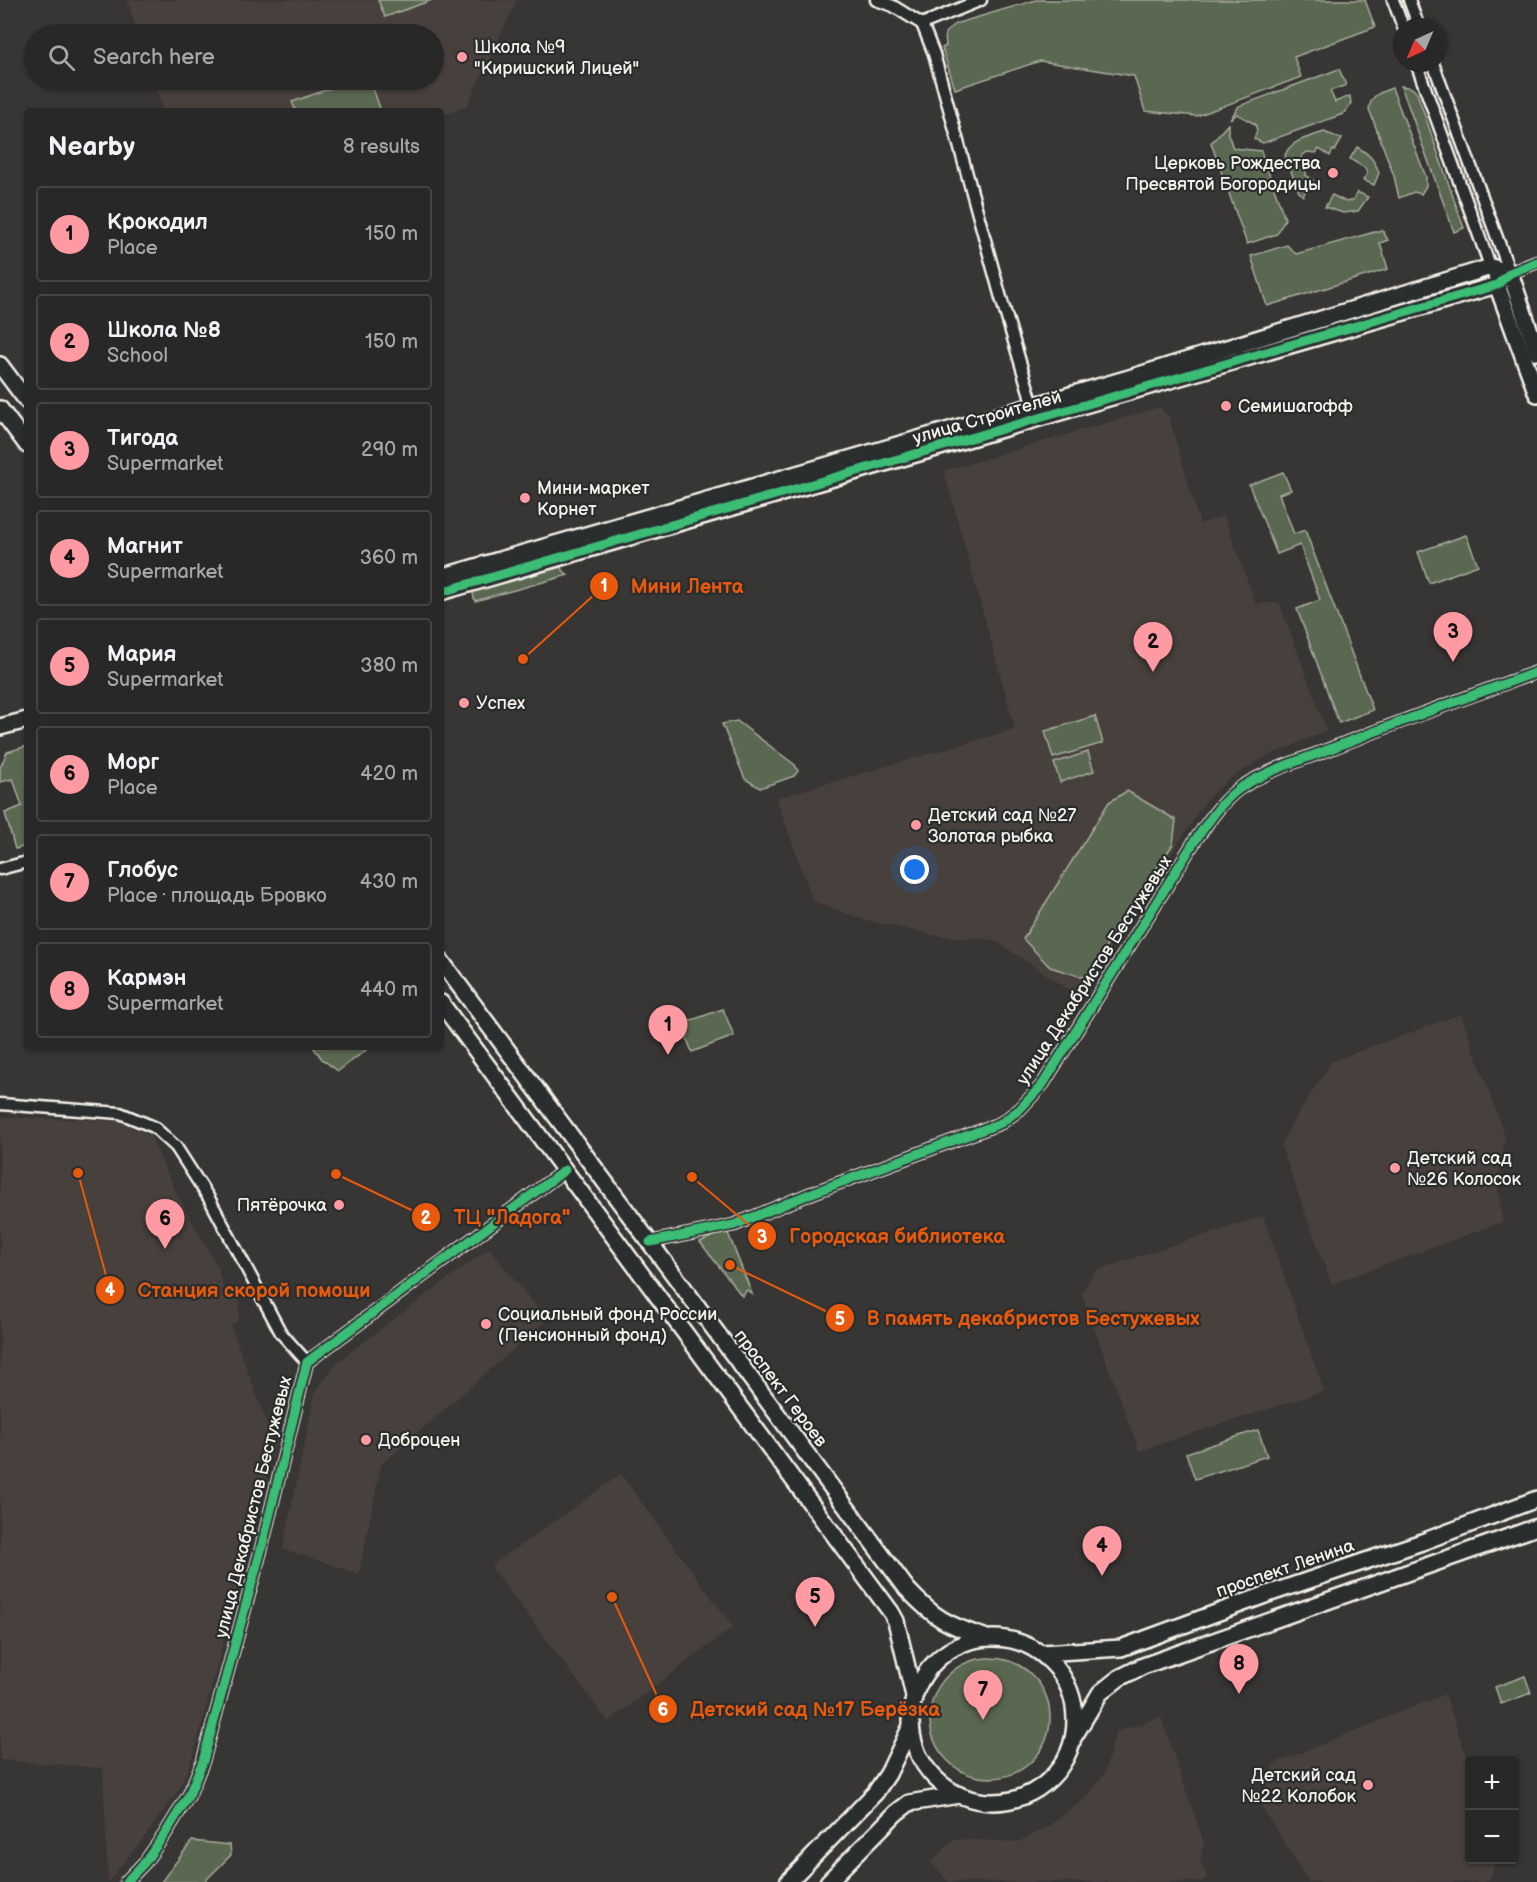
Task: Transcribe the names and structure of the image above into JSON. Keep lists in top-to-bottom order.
{
  "streets": {
    "street": [
      "улица Строителей",
      "улица Декабристов Бестужевых",
      "проспект Героев",
      "проспект Ленина"
    ]
  },
  "crossings": [
    ["улица Декабристов Бестужевых", "проспект Героев"],
    ["проспект Героев", "проспект Ленина"]
  ],
  "places": [
    "Школа №9 \"Киришский Лицей\"",
    "Церковь Рождества Пресвятой Богородицы",
    "Семишагофф",
    "Мини-маркет Корнет",
    "Мини Лента",
    "Успех",
    "Детский сад №27 Золотая рыбка",
    "Детский сад №26 Колосок",
    "Станция скорой помощи",
    "ТЦ \"Ладога\"",
    "Городская библиотека",
    "Пятёрочка",
    "В память декабристов Бестужевых",
    "Социальный фонд России (Пенсионный фонд)",
    "Доброцен",
    "Детский сад №17 Берёзка",
    "Детский сад №22 Колобок"
  ],
  "north": "bottom left",
  "page": {
    "search": "Search here",
    "heading": ["Nearby", "8 results"],
    "list": [
      {
        "mark": "1",
        "name": "Крокодил",
        "note": "Place",
        "value": "150 m"
      },
      {
        "mark": "2",
        "name": "Школа №8",
        "note": "School",
        "value": "150 m"
      },
      {
        "mark": "3",
        "name": "Тигода",
        "note": "Supermarket",
        "value": "290 m"
      },
      {
        "mark": "4",
        "name": "Магнит",
        "note": "Supermarket",
        "value": "360 m"
      },
      {
        "mark": "5",
        "name": "Мария",
        "note": "Supermarket",
        "value": "380 m"
      },
      {
        "mark": "6",
        "name": "Морг",
        "note": "Place",
        "value": "420 m"
      },
      {
        "mark": "7",
        "name": "Глобус",
        "note": "Place · площадь Бровко",
        "value": "430 m"
      },
      {
        "mark": "8",
        "name": "Кармэн",
        "note": "Supermarket",
        "value": "440 m"
      }
    ],
    "pins": [
      "3",
      "2",
      "1",
      "6",
      "4",
      "5",
      "8",
      "7"
    ],
    "map_buttons": ["+", "−"]
  }
}
